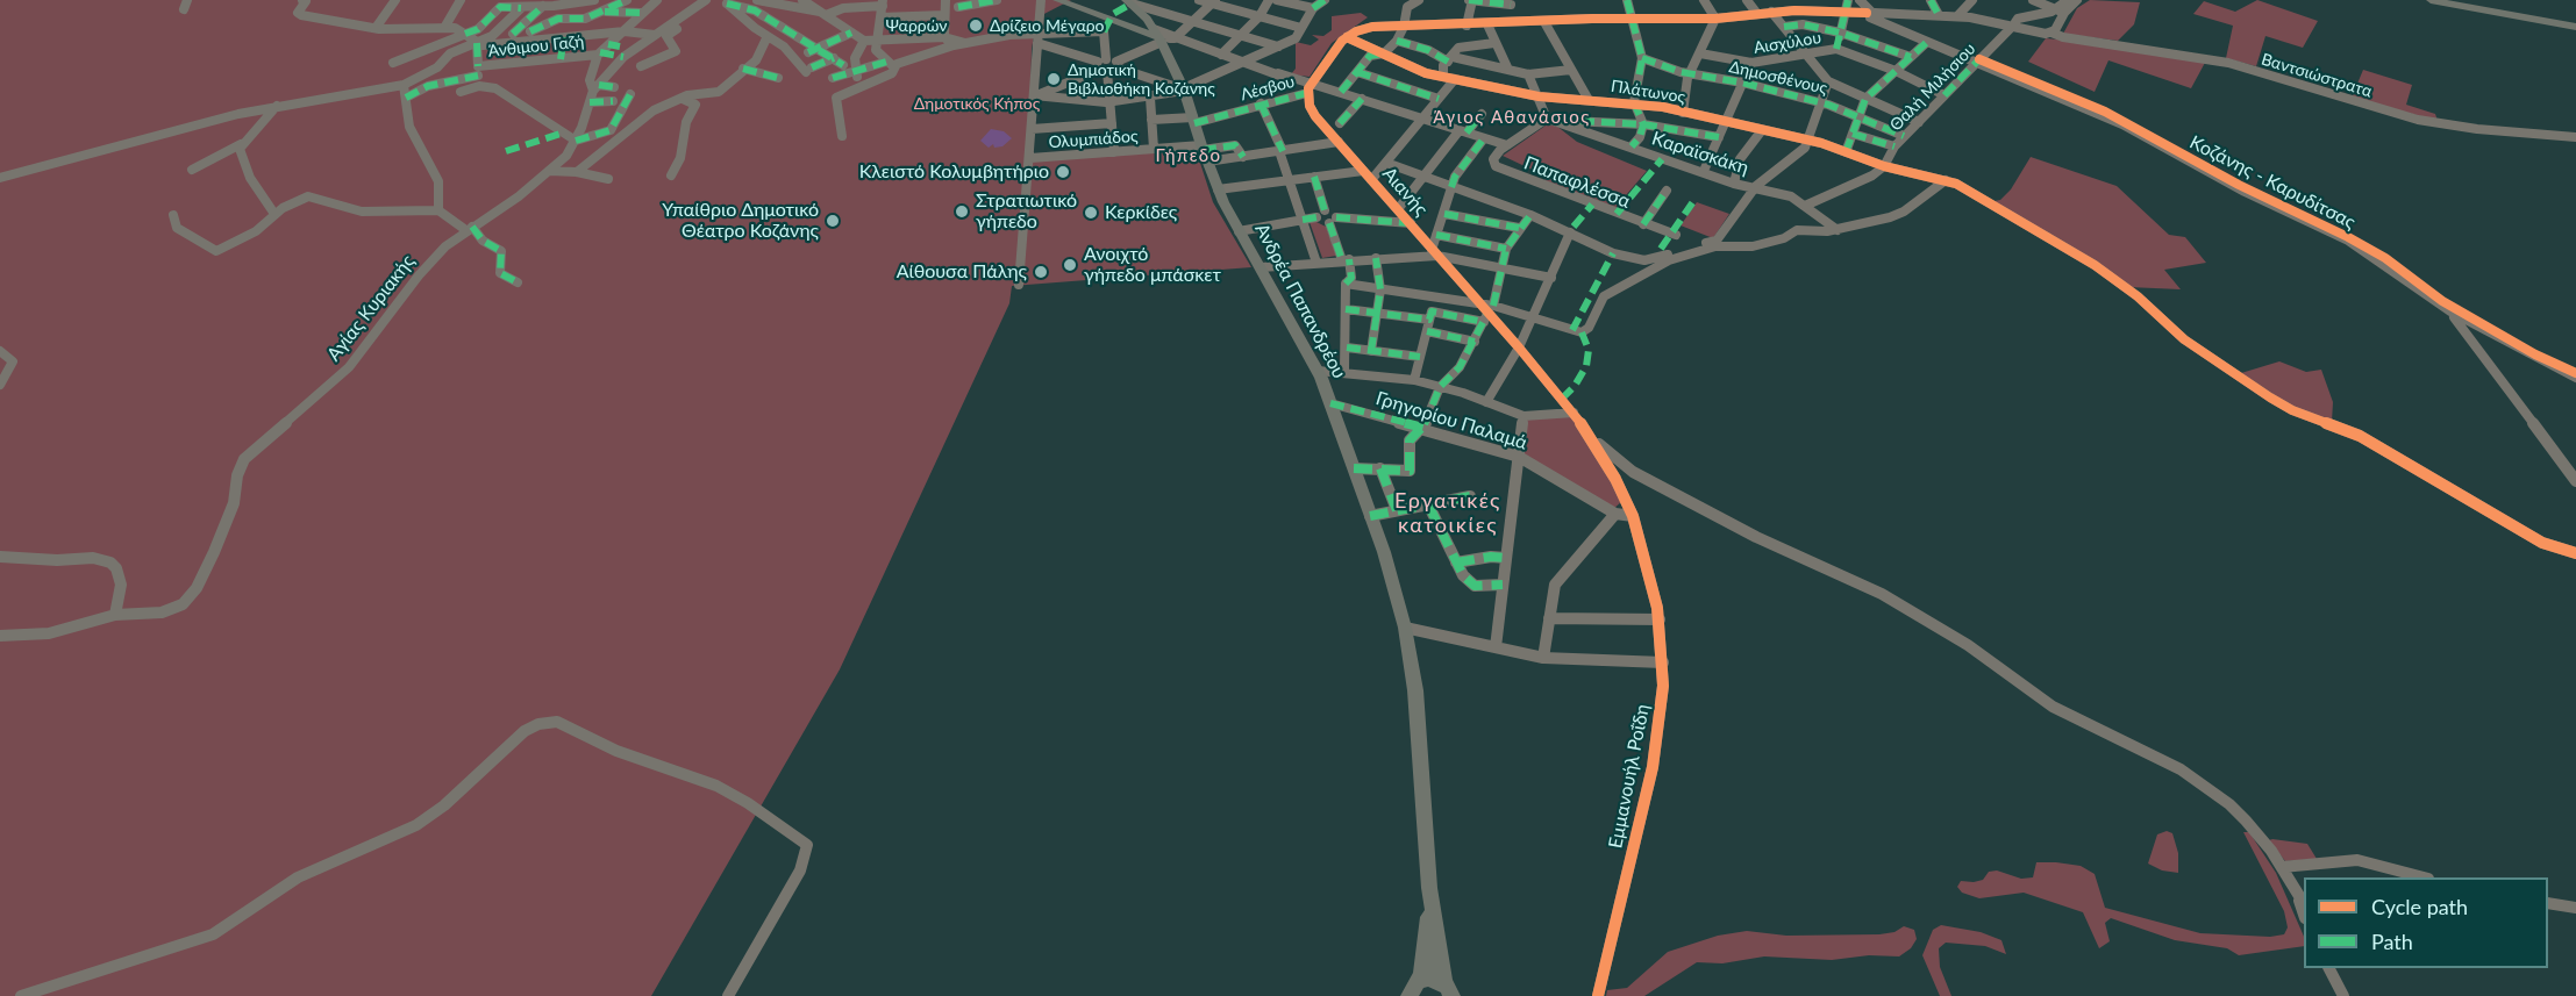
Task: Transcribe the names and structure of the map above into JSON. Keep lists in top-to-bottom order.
{
  "streets": {
    "main road": ["Ανδρέα Παπανδρέου"],
    "street": [
      "Ψαρρών",
      "Αισχύλου",
      "Άνθιμου Γαζή",
      "Βαντσιώστρατα",
      "Δημοσθένους",
      "Θαλή Μιλήσιου",
      "Λέσβου",
      "Πλάτωνος",
      "Ολυμπιάδος",
      "Καραϊσκάκη",
      "Παπαφλέσσα",
      "Κοζάνης - Καρυδίτσας",
      "Αιανής",
      "Αγίας Κυριακής",
      "Γρηγορίου Παλαμά",
      "Εμμανουήλ Ροΐδη"
    ]
  },
  "crossings": [
    ["Άνθιμου Γαζή", "Αγίας Κυριακής"],
    ["Βαντσιώστρατα", "Θαλή Μιλήσιου"],
    ["Βαντσιώστρατα", "Κοζάνης - Καρυδίτσας"],
    ["Δημοσθένους", "Θαλή Μιλήσιου"],
    ["Θαλή Μιλήσιου", "Πλάτωνος"],
    ["Θαλή Μιλήσιου", "Κοζάνης - Καρυδίτσας"],
    ["Λέσβου", "Αιανής"],
    ["Λέσβου", "Ανδρέα Παπανδρέου"],
    ["Ολυμπιάδος", "Αιανής"],
    ["Ολυμπιάδος", "Ανδρέα Παπανδρέου"],
    ["Αιανής", "Εμμανουήλ Ροΐδη"],
    ["Ανδρέα Παπανδρέου", "Γρηγορίου Παλαμά"],
    ["Γρηγορίου Παλαμά", "Εμμανουήλ Ροΐδη"]
  ],
  "districts": ["Άγιος Αθανάσιος", "Γήπεδο", "Εργατικές κατοικίες"],
  "parks": ["Δημοτικός Κήπος"],
  "places": [
    "Δρίζειο Μέγαρο",
    "Δημοτική Βιβλιοθήκη Κοζάνης",
    "Κλειστό Κολυμβητήριο",
    "Στρατιωτικό γήπεδο",
    "Κερκίδες",
    "Υπαίθριο Δημοτικό Θέατρο Κοζάνης",
    "Ανοιχτό γήπεδο μπάσκετ",
    "Αίθουσα Πάλης"
  ],
  "legend": ["Cycle path", "Path"]
}
